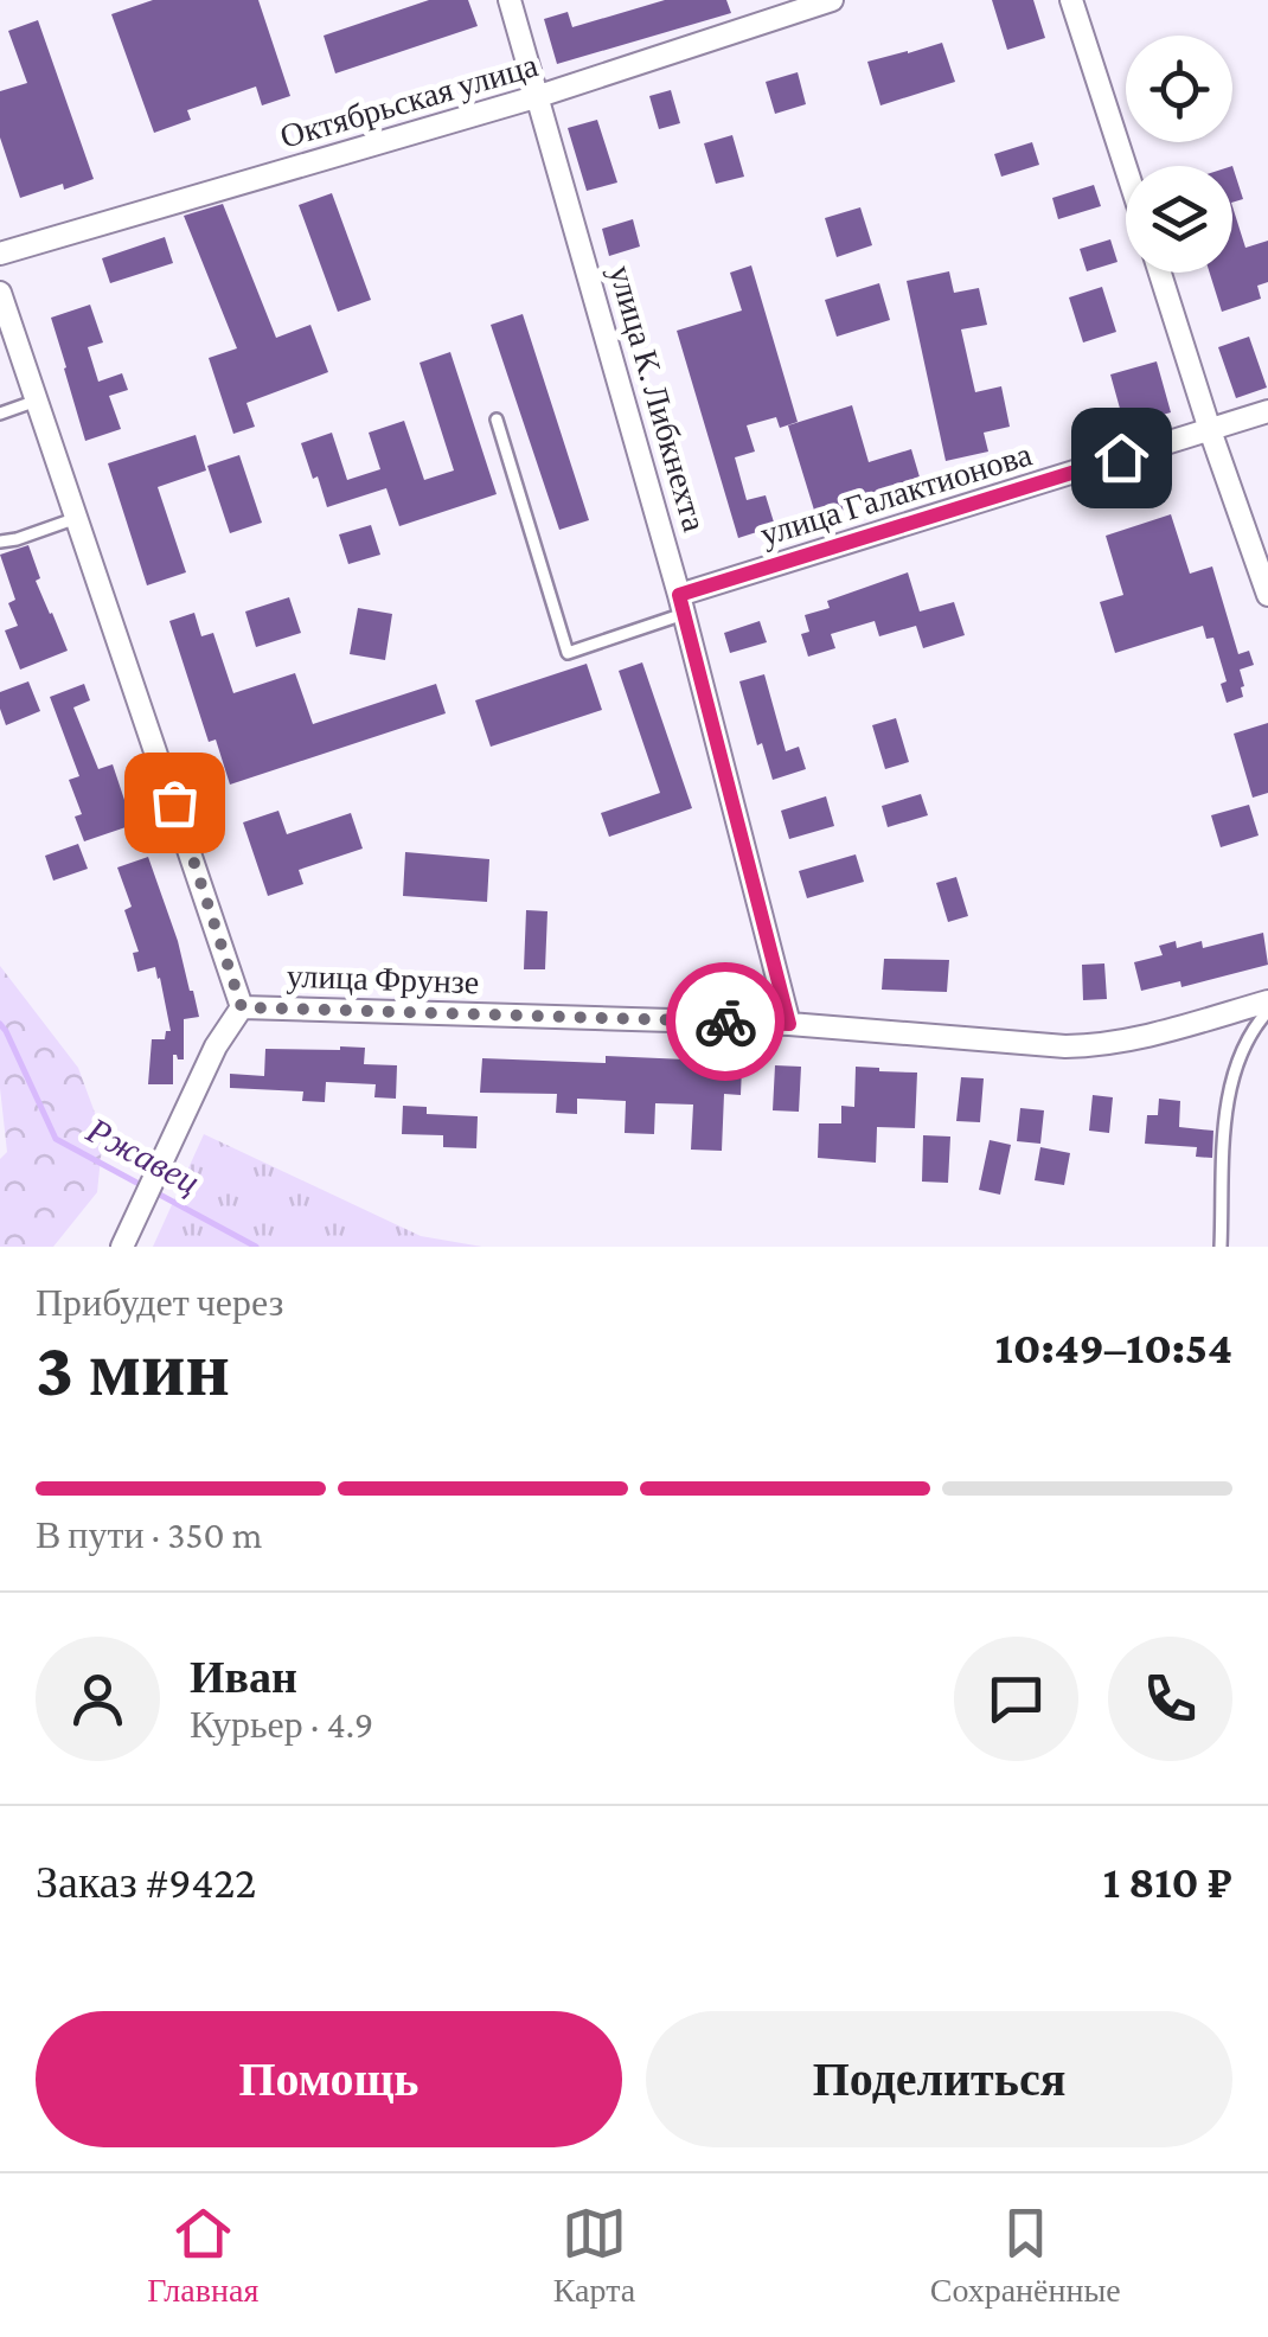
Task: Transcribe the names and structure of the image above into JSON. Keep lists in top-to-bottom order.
{
  "streets": {
    "street": [
      "Октябрьская улица",
      "улица К. Либкнехта",
      "улица Галактионова",
      "улица Фрунзе"
    ]
  },
  "crossings": [
    ["Октябрьская улица", "улица К. Либкнехта"],
    ["улица К. Либкнехта", "улица Галактионова"],
    ["улица К. Либкнехта", "улица Фрунзе"]
  ],
  "water": ["Ржавец"],
  "page": {
    "heading": ["3 мин", "Прибудет через", "10:49–10:54"],
    "panel": [
      "Иван",
      "Курьер · 4.9",
      "Заказ #9422",
      "1 810 ₽"
    ],
    "bar": "В пути · 350 m",
    "buttons": ["Помощь", "Поделиться"],
    "tabs": ["Главная", "Карта", "Сохранённые"]
  }
}
